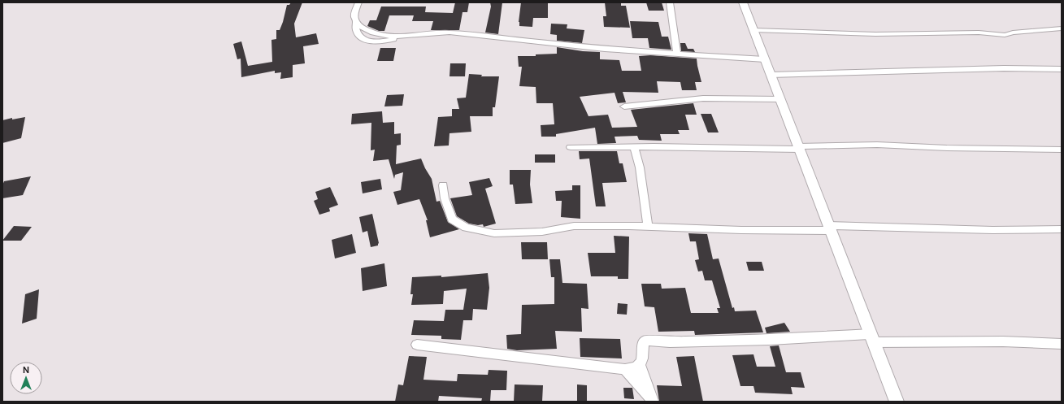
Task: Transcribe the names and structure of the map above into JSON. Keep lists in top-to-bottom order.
{
  "north": "top"
}
